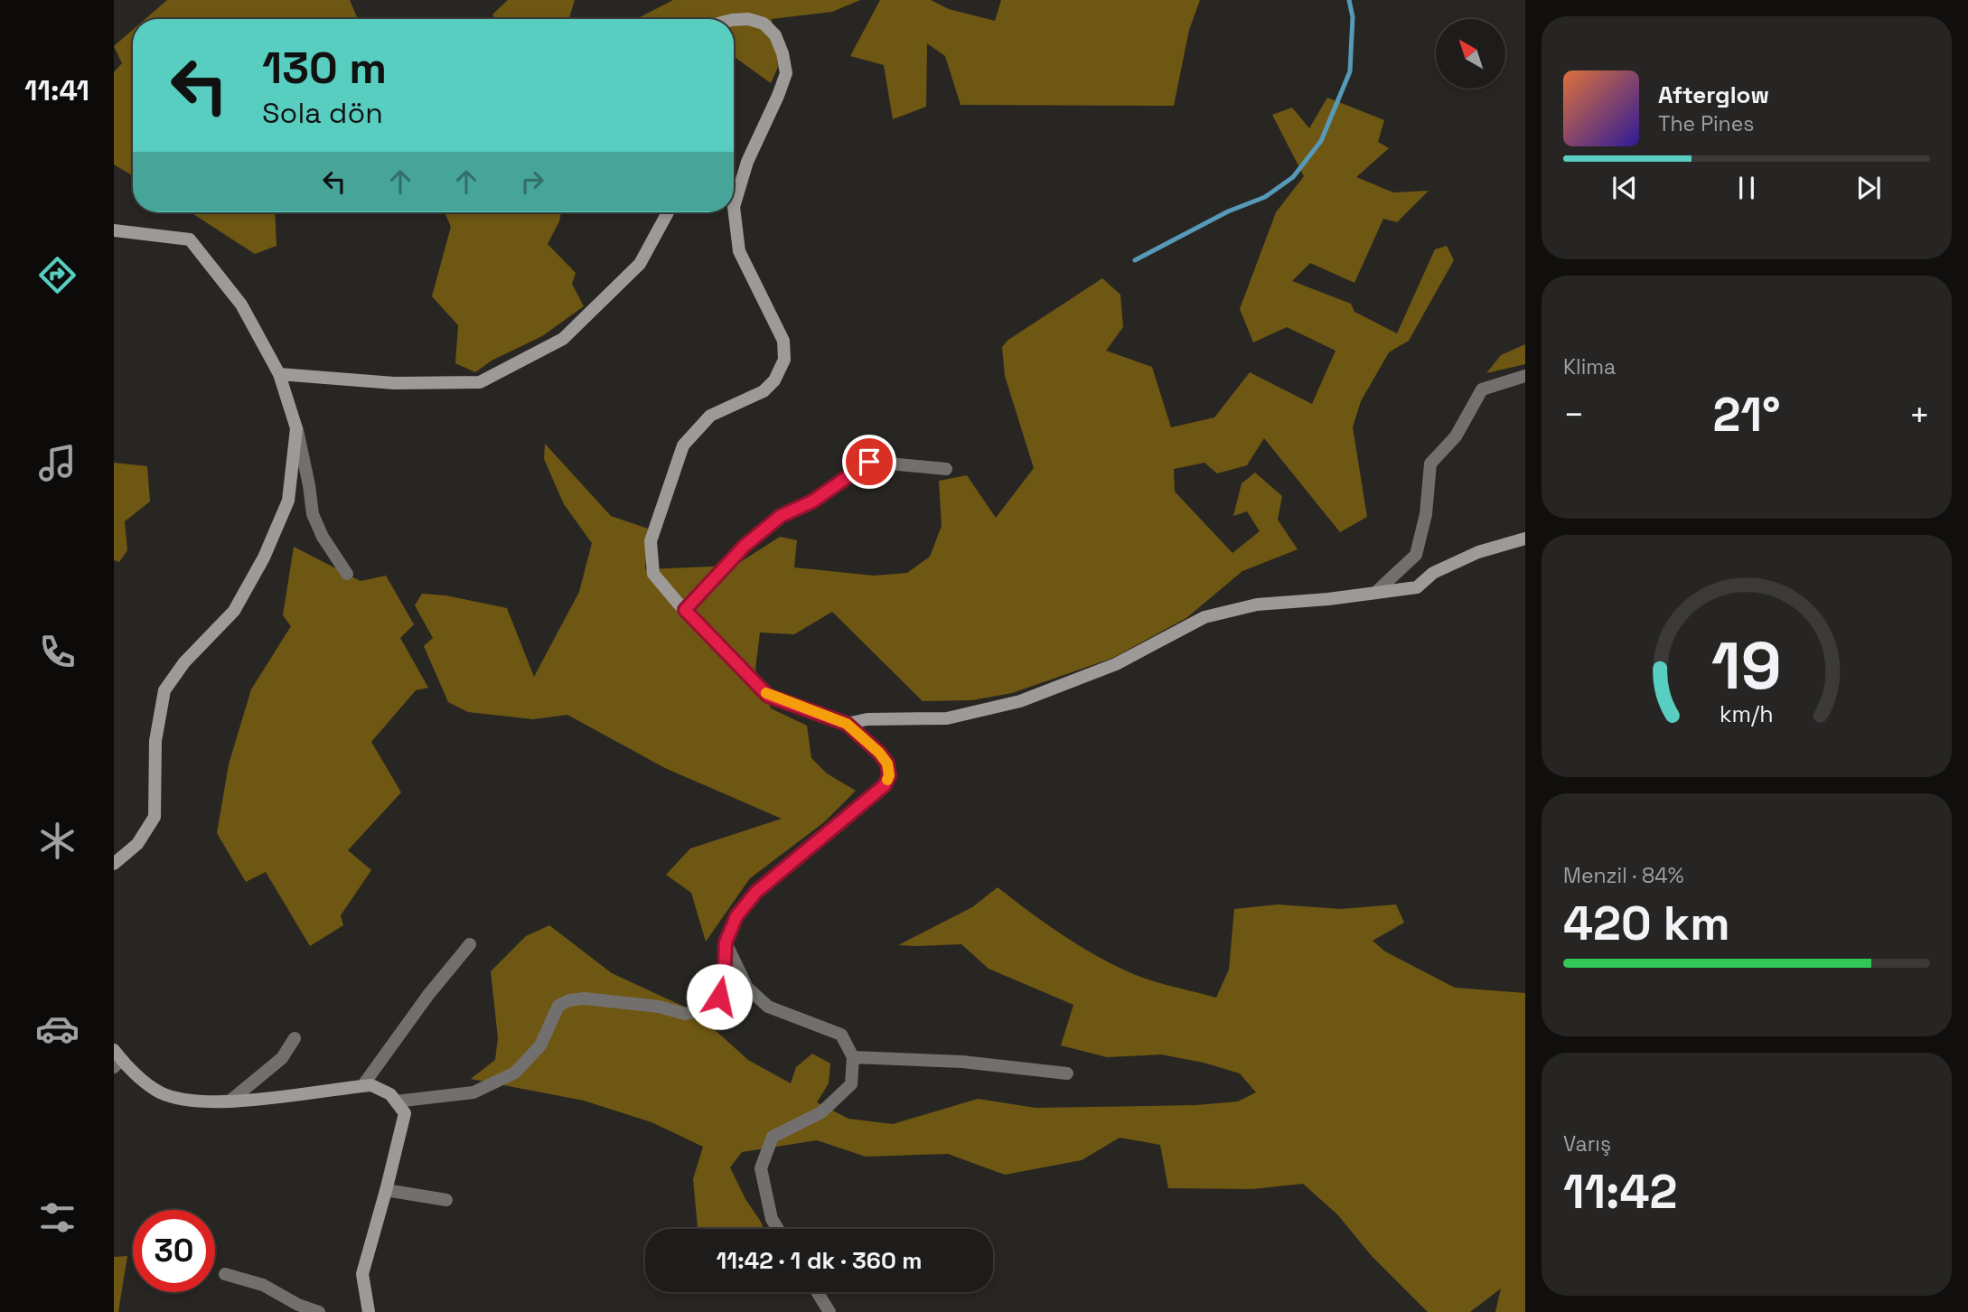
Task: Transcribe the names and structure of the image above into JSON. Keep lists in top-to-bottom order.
{
  "north": "top left",
  "page": {
    "tabs": "11:41",
    "turn": ["130 m", "Sola dön"],
    "song": ["Afterglow", "The Pines"],
    "tile": [
      "Klima",
      ["Menzil · 84%", "420 km"],
      ["Varış", "11:42"]
    ],
    "heat": ["−", "21°", "+"],
    "limit": "30",
    "trip": "11:42 · 1 dk · 360 m",
    "gauge": ["19", "km/h"]
  }
}
